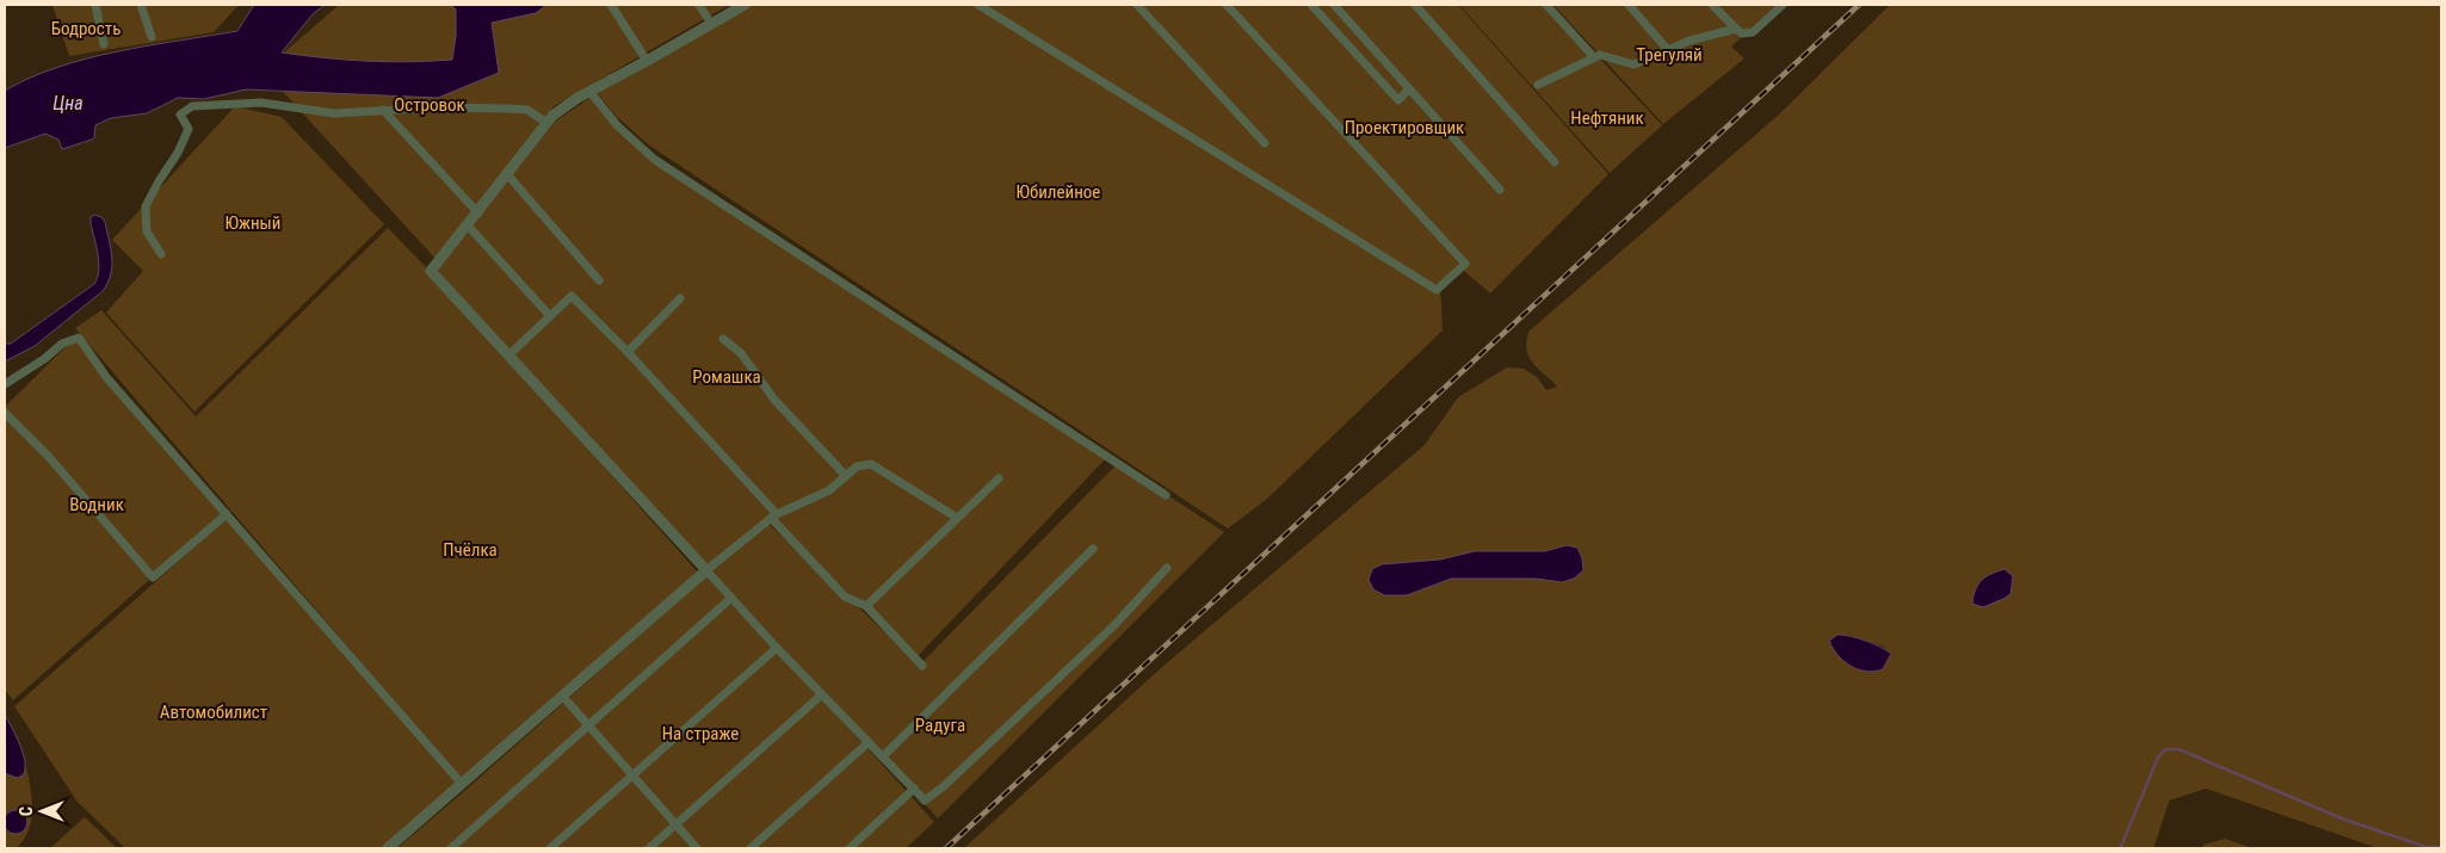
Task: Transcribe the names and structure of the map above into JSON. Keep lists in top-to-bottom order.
{
  "water": ["Цна"],
  "parks": [
    "Бодрость",
    "Трегуляй",
    "Островок",
    "Нефтяник",
    "Проектировщик",
    "Юбилейное",
    "Южный",
    "Ромашка",
    "Водник",
    "Пчёлка",
    "Автомобилист",
    "Радуга",
    "На страже"
  ],
  "north": "left"
}
